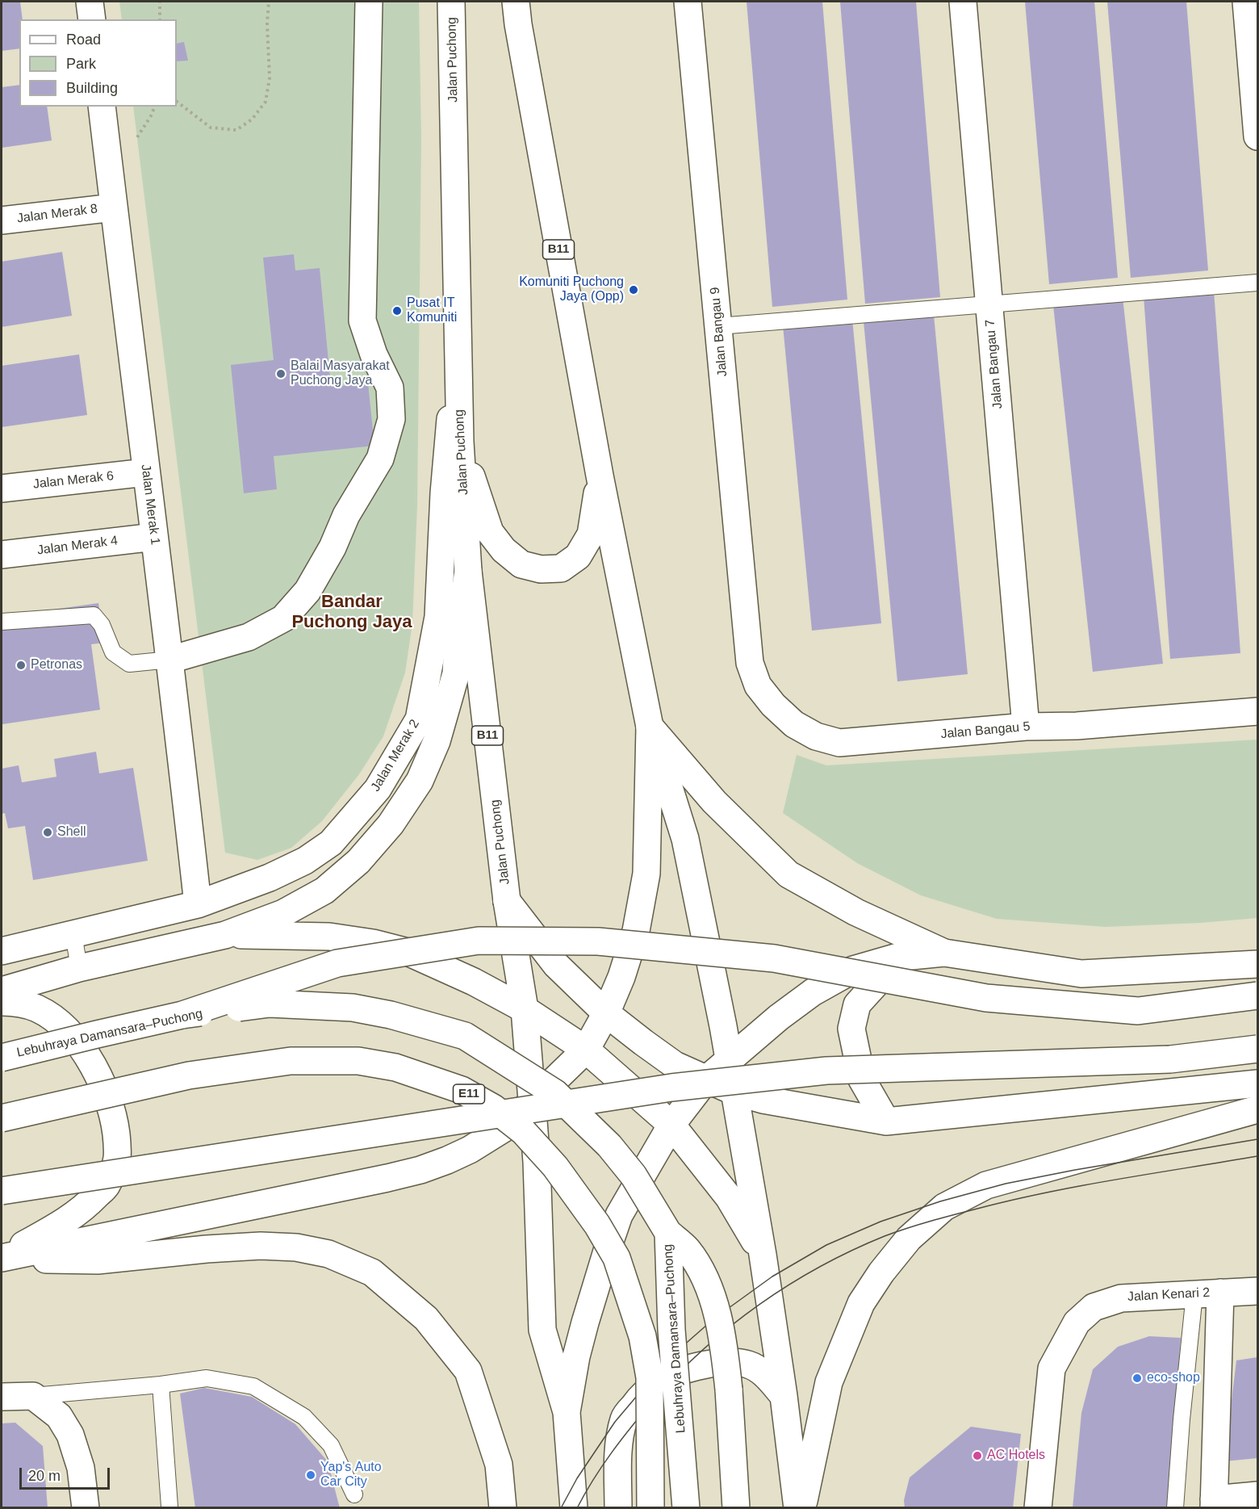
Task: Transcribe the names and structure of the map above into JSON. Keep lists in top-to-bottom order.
{
  "streets": {
    "main road": [
      "Jalan Puchong",
      "Jalan Merak 8",
      "B11",
      "Jalan Bangau 9",
      "Jalan Bangau 7",
      "Jalan Merak 6",
      "Jalan Merak 1",
      "Jalan Merak 4",
      "Jalan Bangau 5",
      "Jalan Merak 2",
      "Lebuhraya Damansara–Puchong",
      "E11",
      "Jalan Kenari 2"
    ]
  },
  "crossings": [
    ["Jalan Puchong", "Jalan Merak 2"],
    ["Jalan Merak 8", "Jalan Merak 1"],
    ["Jalan Bangau 9", "Jalan Bangau 5"],
    ["Jalan Bangau 7", "Jalan Bangau 5"],
    ["Jalan Merak 6", "Jalan Merak 1"],
    ["Jalan Merak 1", "Jalan Merak 4"],
    ["Jalan Merak 1", "Jalan Merak 2"]
  ],
  "districts": ["Bandar Puchong Jaya"],
  "places": [
    "Komuniti Puchong Jaya (Opp)",
    "Pusat IT Komuniti",
    "Balai Masyarakat Puchong Jaya",
    "Petronas",
    "Shell",
    "eco-shop",
    "AC Hotels",
    "Yap's Auto Car City"
  ],
  "legend": ["Road", "Park", "Building"],
  "scale_bar": "20 m"
}
